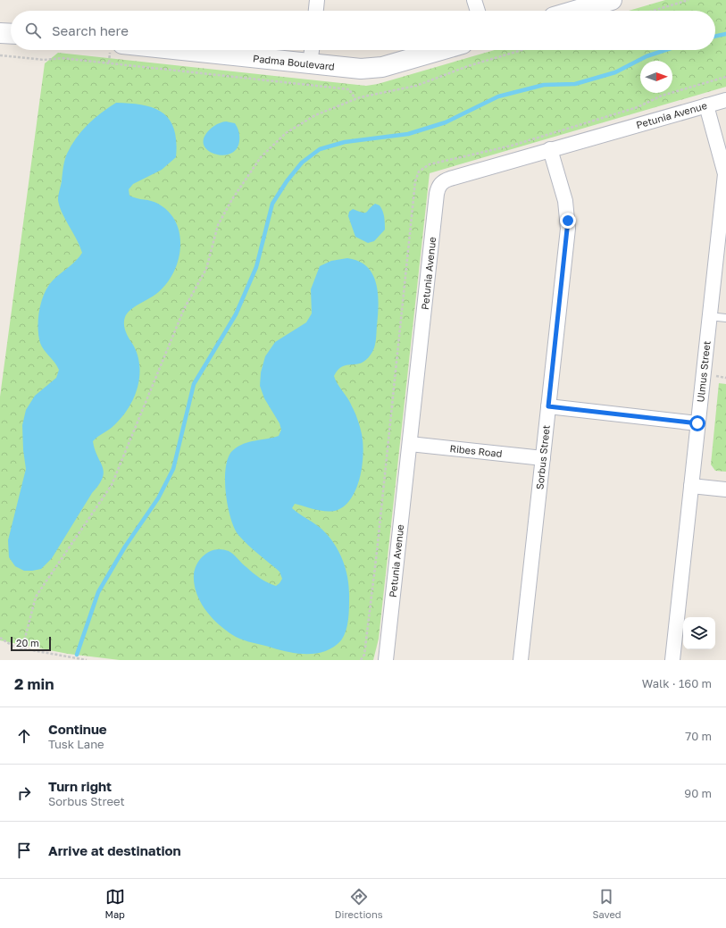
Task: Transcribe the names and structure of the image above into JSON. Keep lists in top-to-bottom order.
{
  "streets": {
    "street": [
      "Padma Boulevard",
      "Petunia Avenue",
      "Ulmus Street",
      "Ribes Road",
      "Sorbus Street"
    ]
  },
  "crossings": [
    ["Petunia Avenue", "Ulmus Street"],
    ["Petunia Avenue", "Ribes Road"],
    ["Petunia Avenue", "Sorbus Street"],
    ["Ribes Road", "Sorbus Street"]
  ],
  "scale_bar": "20 m",
  "north": "right",
  "page": {
    "search": "Search here",
    "scale": "20 m",
    "heading": ["2 min", "Walk · 160 m"],
    "list": [
      ["Continue", "Tusk Lane", "70 m"],
      ["Turn right", "Sorbus Street", "90 m"],
      "Arrive at destination"
    ],
    "nav": ["Map", "Directions", "Saved"]
  }
}
